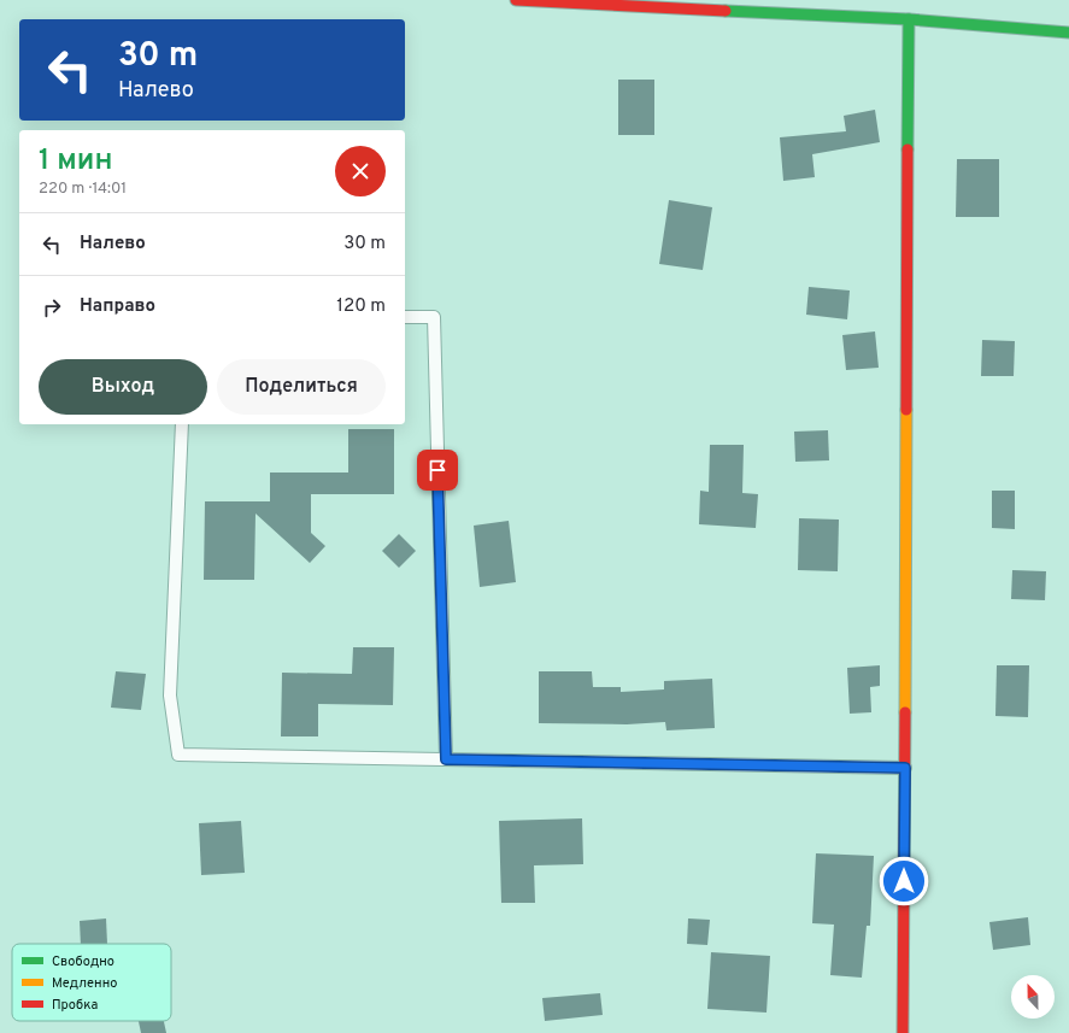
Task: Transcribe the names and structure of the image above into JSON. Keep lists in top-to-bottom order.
{
  "legend": ["Свободно", "Медленно", "Пробка"],
  "north": "top",
  "page": {
    "turn": ["30 m", "Налево"],
    "heading": ["1 мин", "220 m · 14:01"],
    "list": [
      {
        "name": "Налево",
        "value": "30 m"
      },
      {
        "name": "Направо",
        "value": "120 m"
      }
    ],
    "buttons": ["Выход", "Поделиться"]
  }
}
